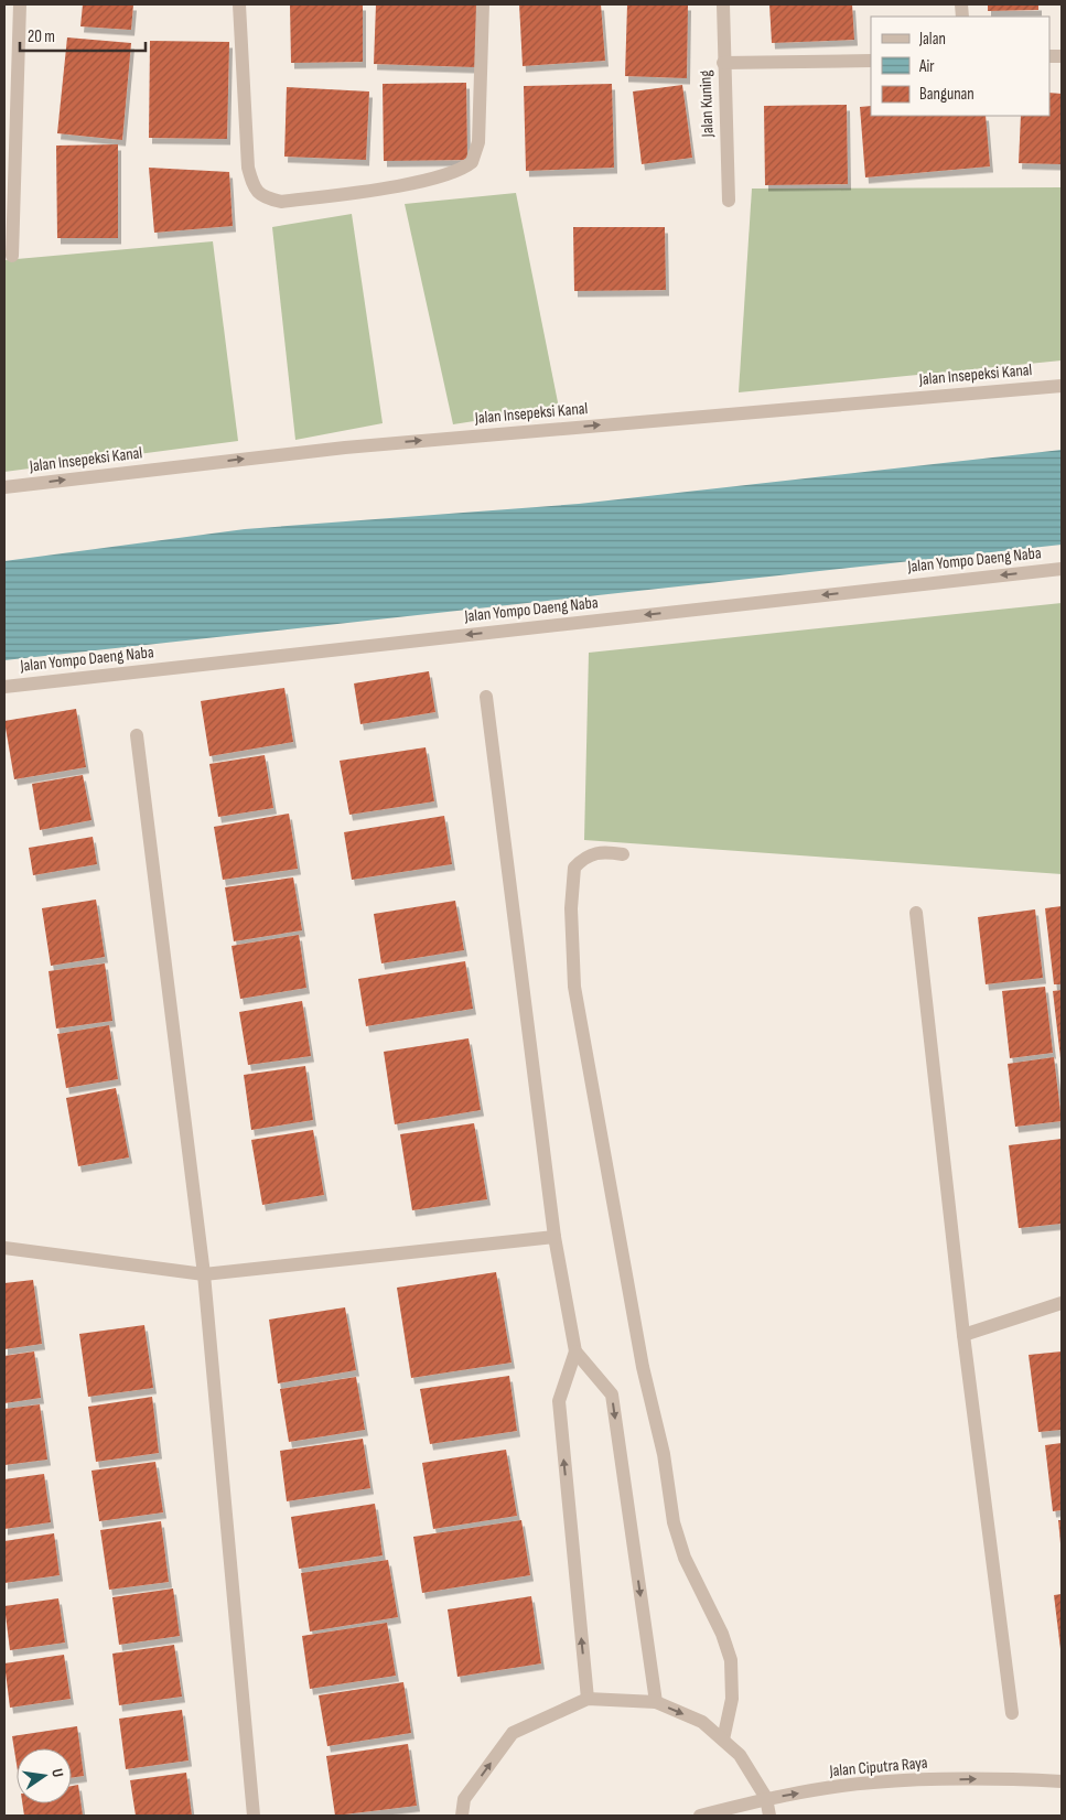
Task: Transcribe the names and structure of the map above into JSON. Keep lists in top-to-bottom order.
{
  "streets": {
    "street": [
      "Jalan Kuning",
      "Jalan Insepeksi Kanal",
      "Jalan Yompo Daeng Naba",
      "Jalan Ciputra Raya"
    ]
  },
  "one_way": ["Jalan Insepeksi Kanal", "Jalan Yompo Daeng Naba", "Jalan Ciputra Raya"],
  "legend": ["Jalan", "Air", "Bangunan"],
  "scale_bar": "20 m",
  "north": "right"
}
